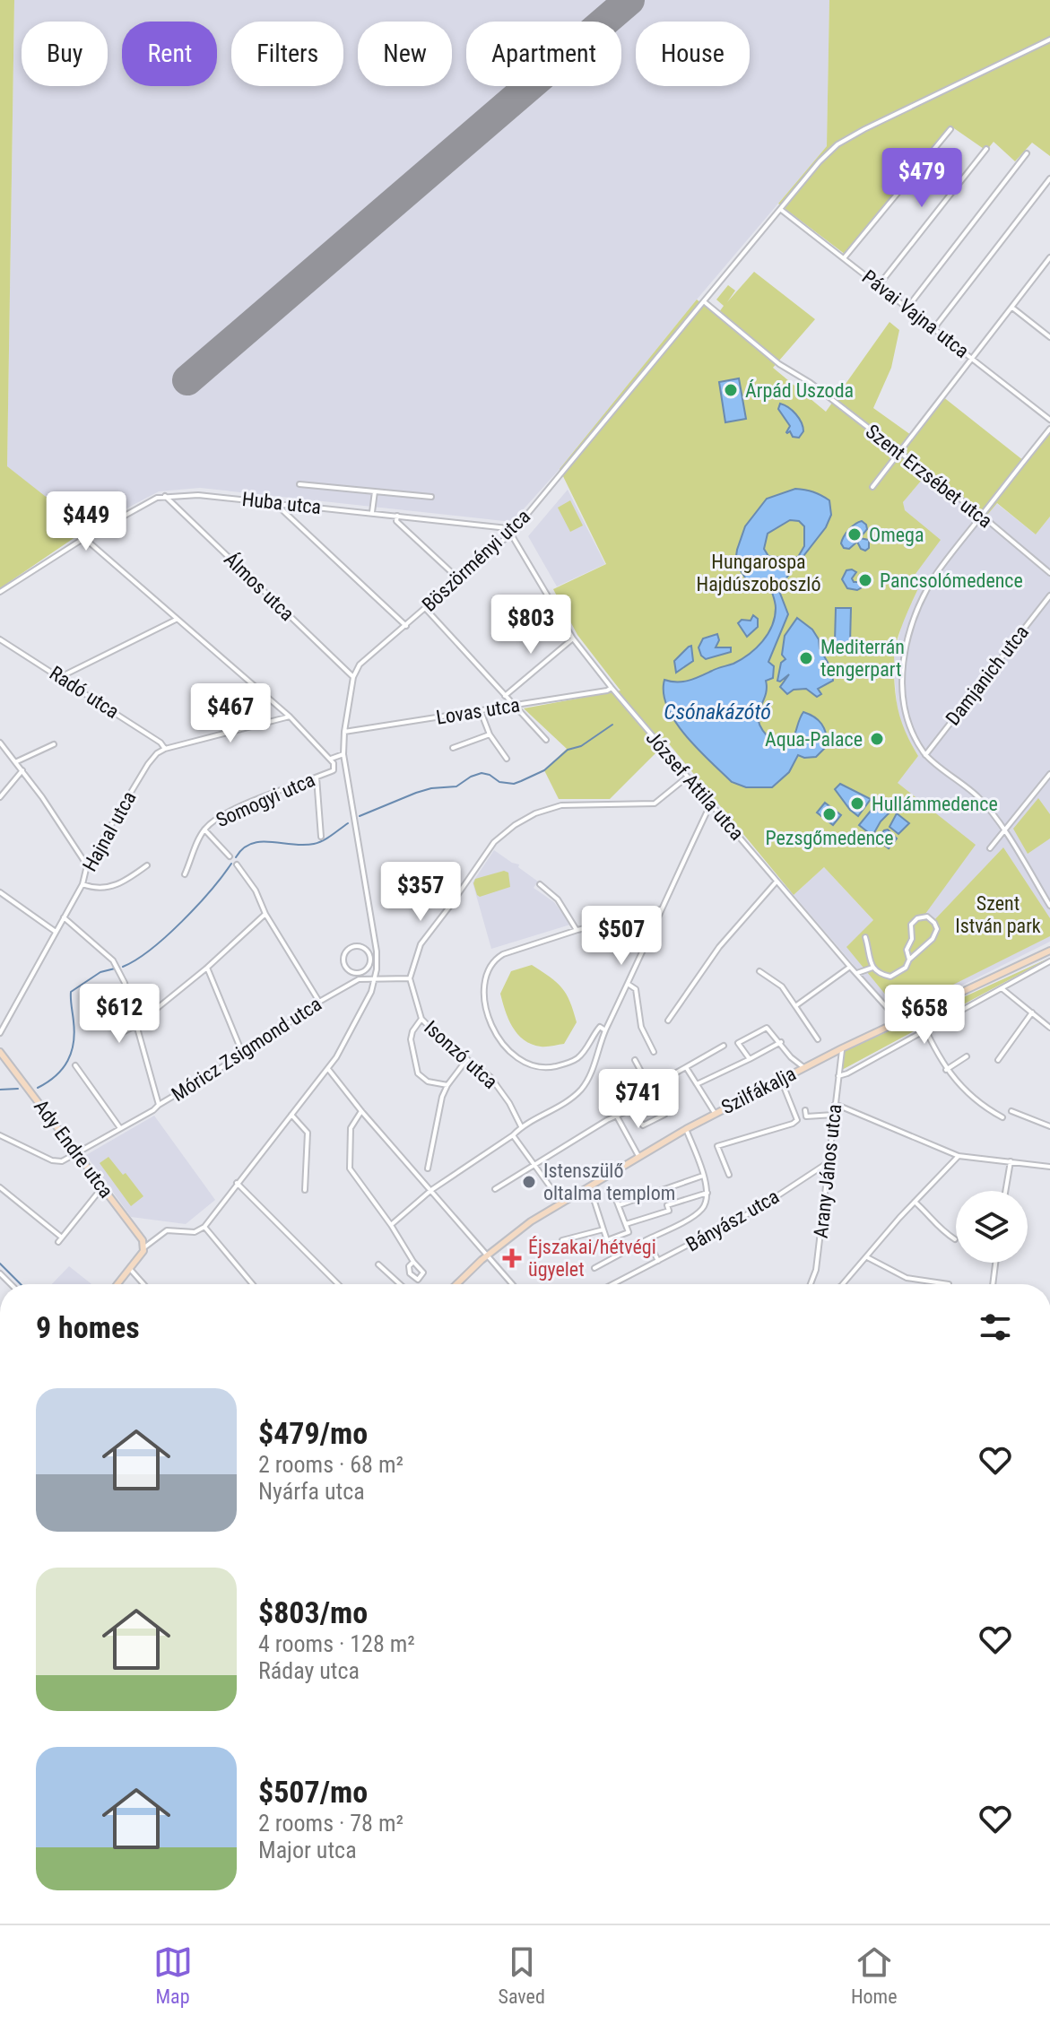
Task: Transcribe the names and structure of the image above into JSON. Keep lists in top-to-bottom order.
{
  "streets": {
    "street": [
      "Pávai Vajna utca",
      "Szent Erzsébet utca",
      "Huba utca",
      "Böszörményi utca",
      "Álmos utca",
      "Damjanich utca",
      "Radó utca",
      "Lovas utca",
      "József Attila utca",
      "Somogyi utca",
      "Hajnal utca",
      "Móricz Zsigmond utca",
      "Isonzó utca",
      "Szilfákalja",
      "Ady Endre utca",
      "Arany János utca",
      "Bányász utca"
    ]
  },
  "crossings": [
    ["Pávai Vajna utca", "Böszörményi utca"],
    ["Szent Erzsébet utca", "Böszörményi utca"],
    ["Huba utca", "Böszörményi utca"],
    ["Huba utca", "Álmos utca"],
    ["Huba utca", "József Attila utca"],
    ["Böszörményi utca", "Álmos utca"],
    ["Böszörményi utca", "József Attila utca"],
    ["Radó utca", "Hajnal utca"],
    ["Lovas utca", "József Attila utca"],
    ["József Attila utca", "Szilfákalja"],
    ["Móricz Zsigmond utca", "Isonzó utca"],
    ["Móricz Zsigmond utca", "Ady Endre utca"],
    ["Szilfákalja", "Arany János utca"],
    ["Arany János utca", "Bányász utca"]
  ],
  "water": ["Csónakázótó"],
  "parks": ["Hungarospa Hajdúszoboszló", "Szent István park"],
  "places": {
    "other": [
      "Árpád Uszoda",
      "Omega",
      "Pancsolómedence",
      "Mediterrán tengerpart",
      "Aqua-Palace",
      "Hullámmedence",
      "Pezsgőmedence",
      "Istenszülő oltalma templom"
    ],
    "health": ["Éjszakai/hétvégi ügyelet"]
  },
  "page": {
    "chip": [
      "Buy",
      "Rent",
      "Filters",
      "New",
      "Apartment",
      "House"
    ],
    "price": [
      "$479",
      "$449",
      "$803",
      "$467",
      "$357",
      "$507",
      "$612",
      "$658",
      "$741"
    ],
    "heading": "9 homes",
    "list": [
      {
        "name": "$479/mo",
        "note": "2 rooms · 68 m² · Nyárfa utca"
      },
      {
        "name": "$803/mo",
        "note": "4 rooms · 128 m² · Ráday utca"
      },
      {
        "name": "$507/mo",
        "note": "2 rooms · 78 m² · Major utca"
      }
    ],
    "tabs": ["Map", "Saved", "Home"]
  }
}
